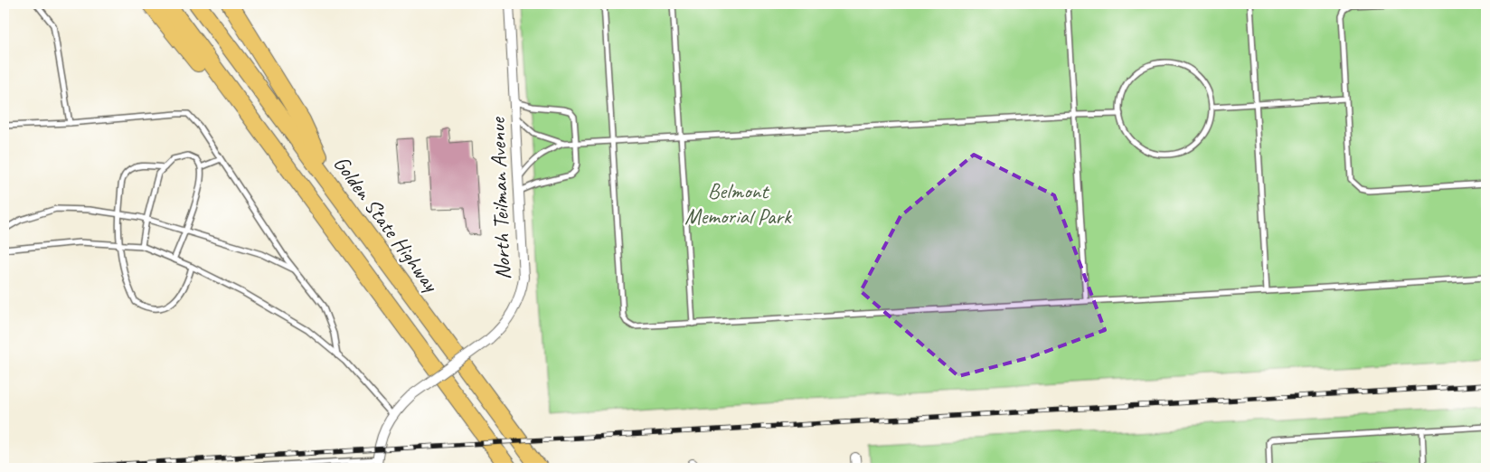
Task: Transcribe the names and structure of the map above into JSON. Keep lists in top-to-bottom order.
{
  "streets": {
    "highway": ["Golden State Highway"],
    "street": ["North Teilman Avenue"]
  },
  "parks": ["Belmont Memorial Park"]
}
